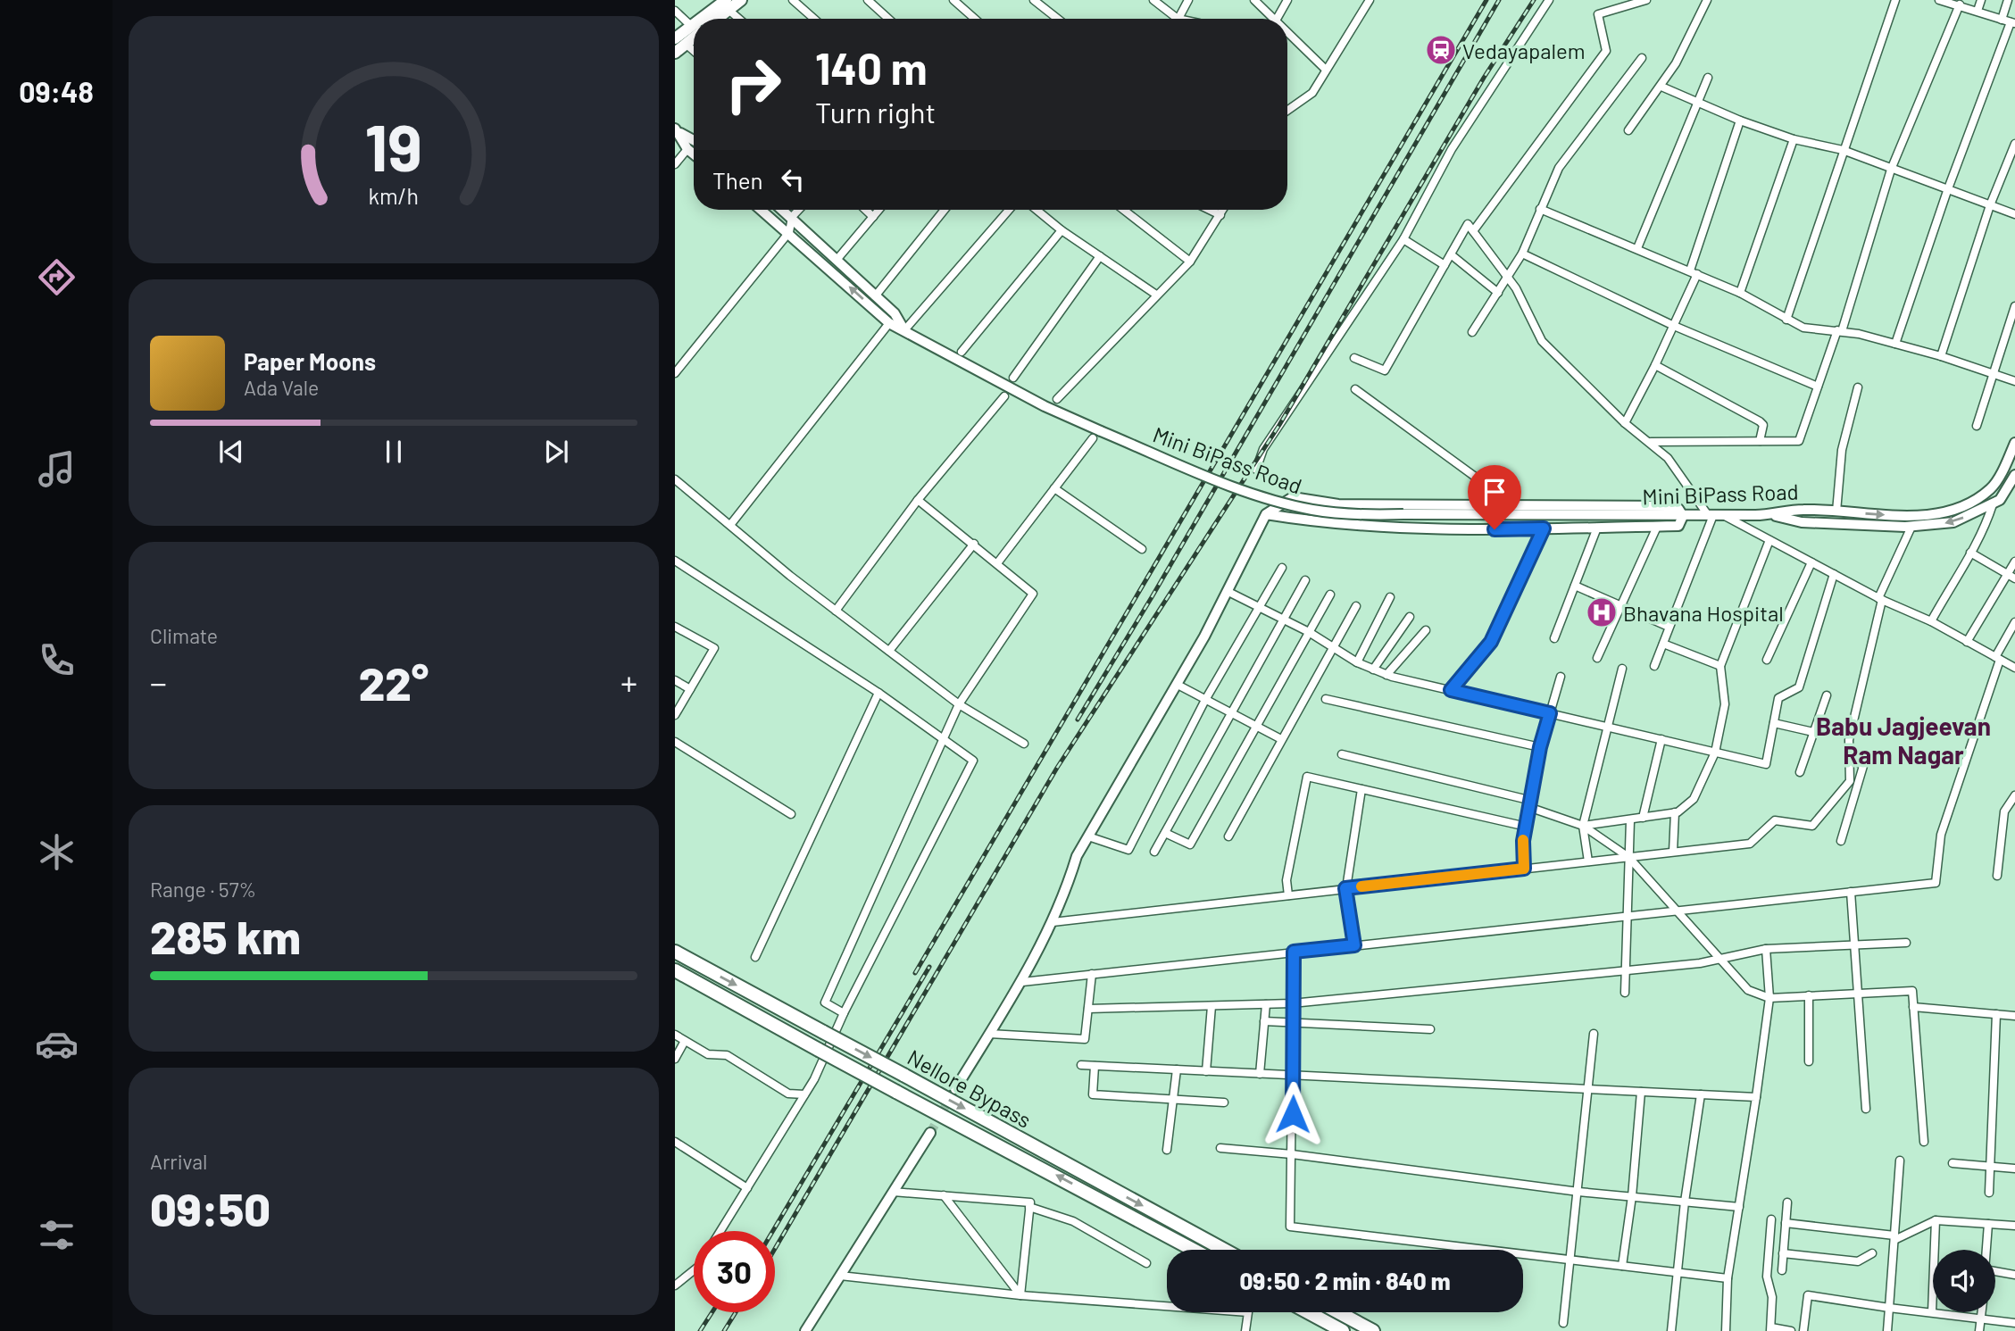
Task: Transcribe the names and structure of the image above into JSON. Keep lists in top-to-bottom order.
{
  "streets": {
    "highway": ["Nellore Bypass"],
    "street": ["Mini BiPass Road"]
  },
  "districts": ["Babu Jagjeevan Ram Nagar"],
  "places": {
    "station": ["Vedayapalem"],
    "hospital": ["Bhavana Hospital"]
  },
  "page": {
    "tabs": "09:48",
    "turn": ["140 m", "Turn right"],
    "then": "Then",
    "song": ["Paper Moons", "Ada Vale"],
    "tile": [
      "Climate",
      ["Range · 57%", "285 km"],
      ["Arrival", "09:50"]
    ],
    "heat": ["−", "22°", "+"],
    "limit": "30",
    "trip": "09:50 · 2 min · 840 m",
    "gauge": ["19", "km/h"]
  }
}
